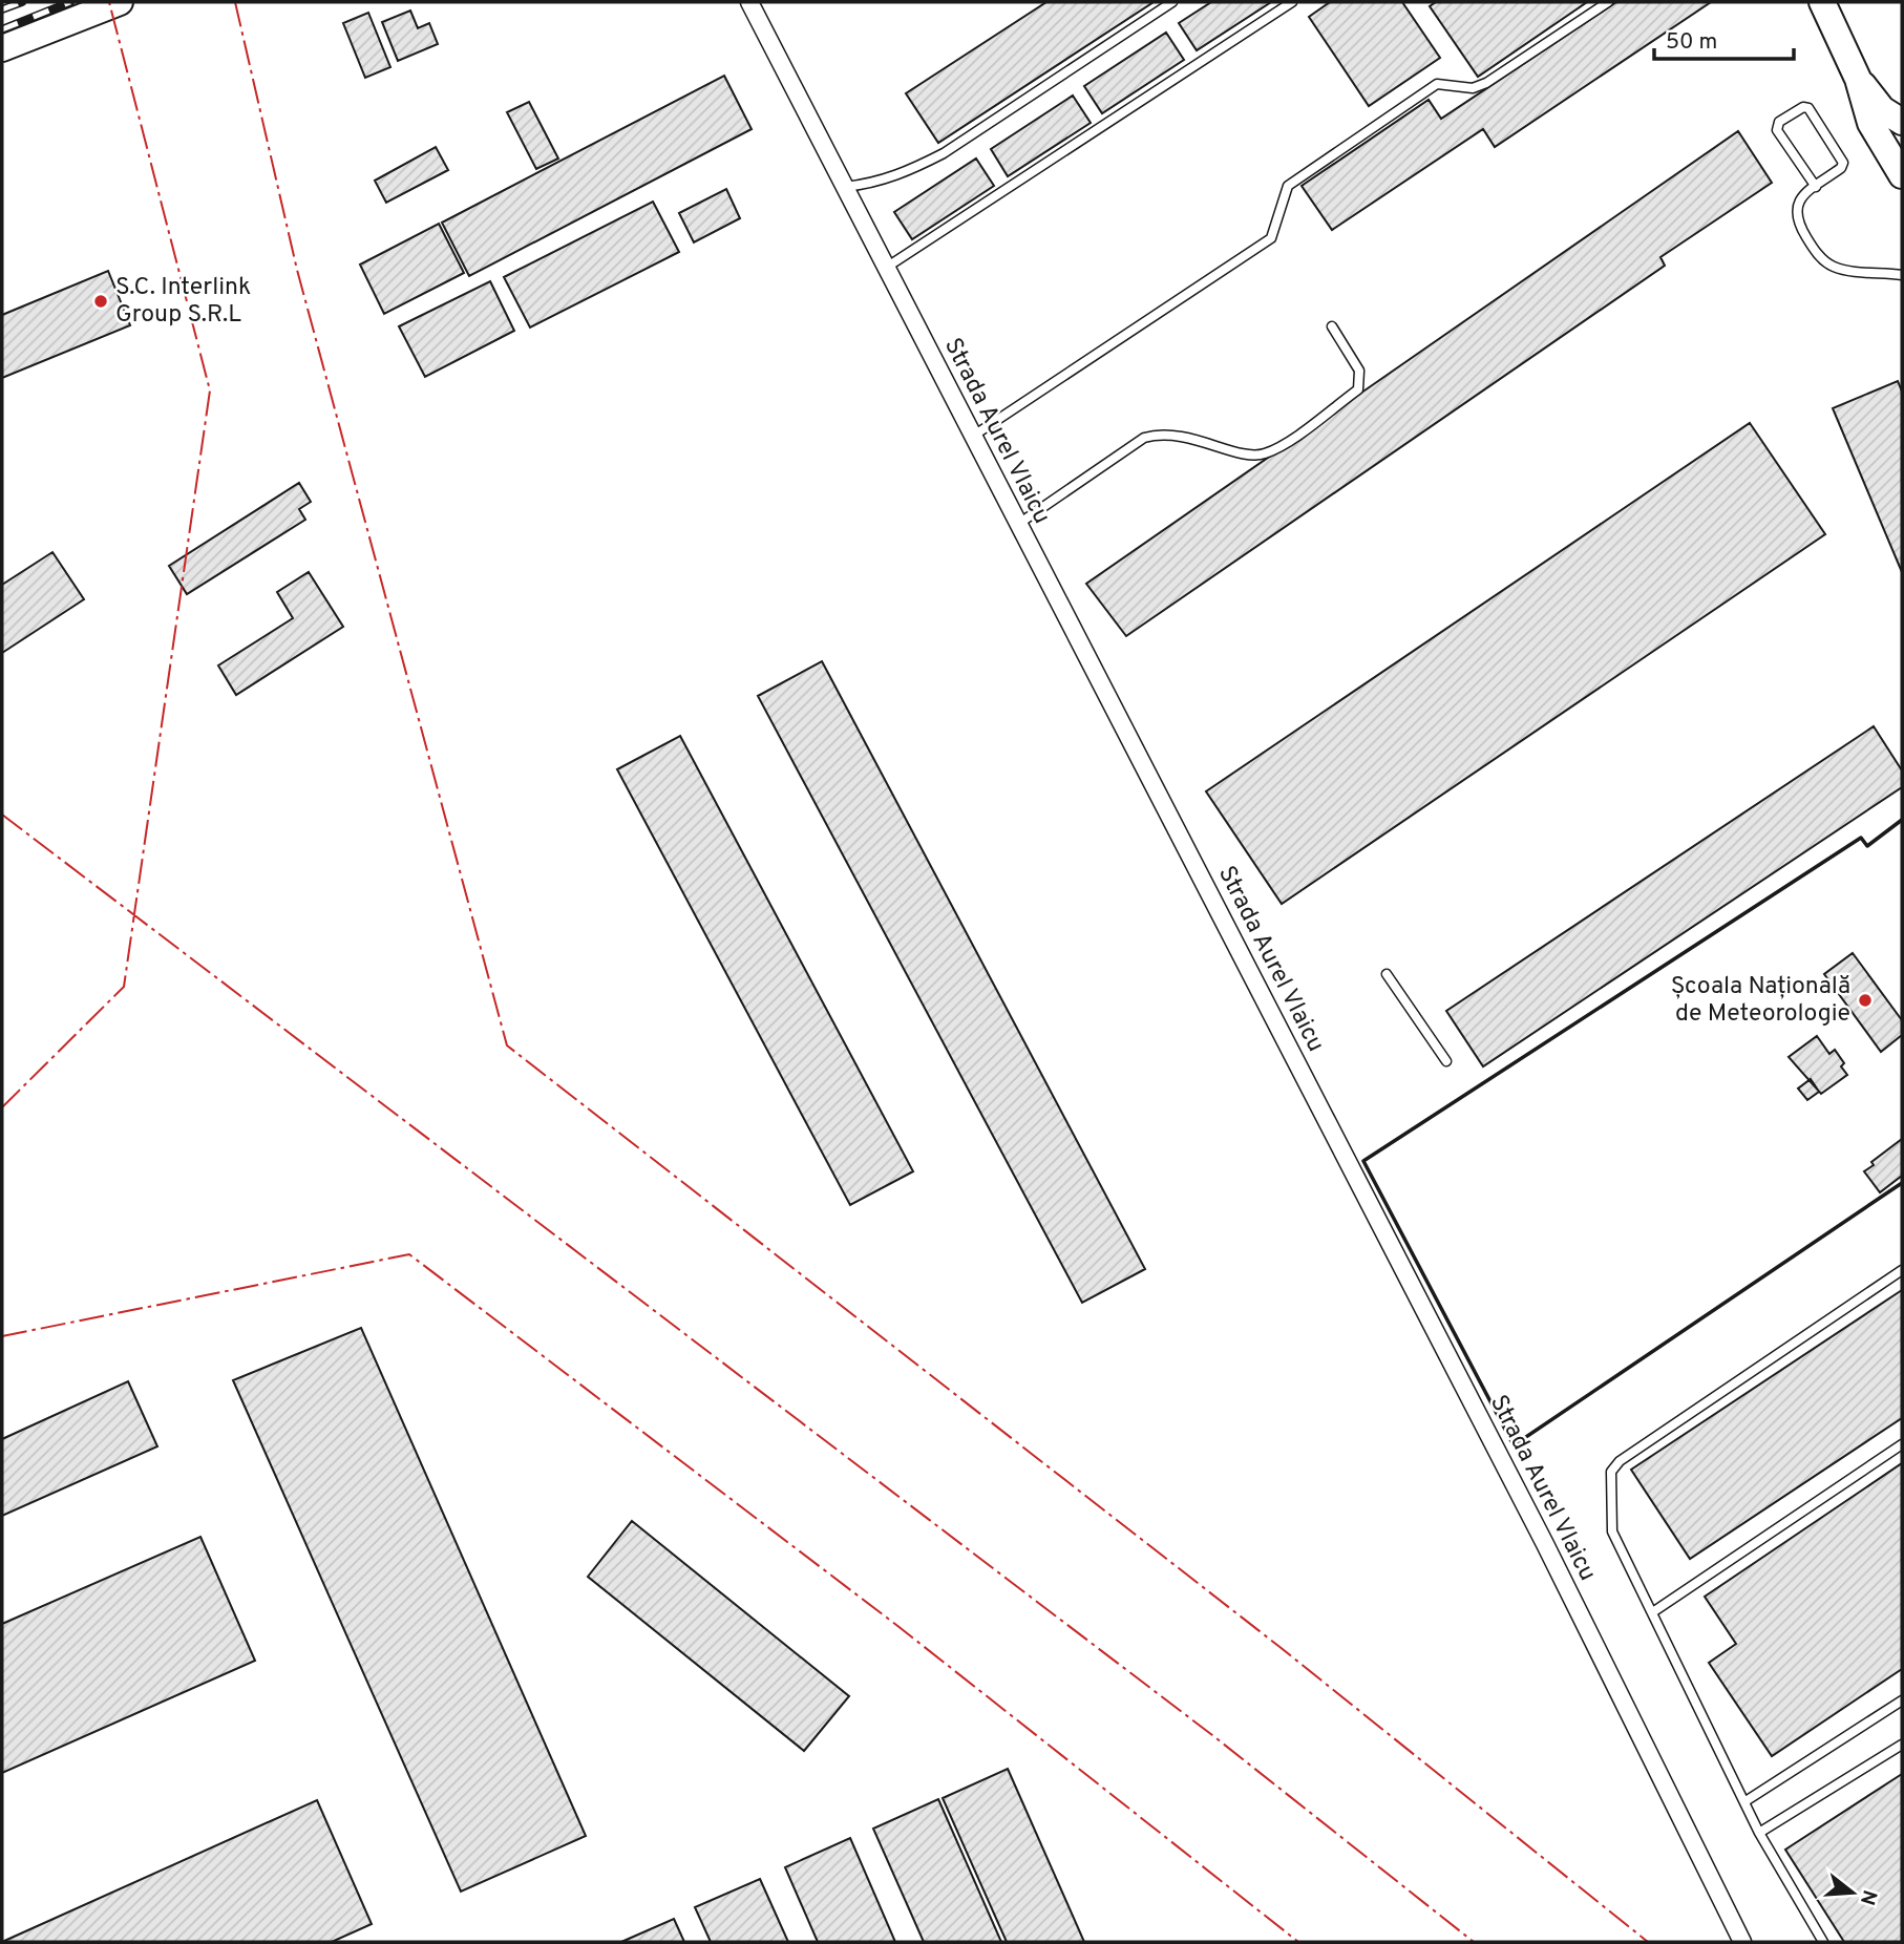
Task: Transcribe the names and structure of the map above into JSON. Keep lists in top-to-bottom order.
{
  "streets": {
    "street": ["Strada Aurel Vlaicu"]
  },
  "places": ["S.C. Interlink Group S.R.L", "Școala Națională de Meteorologie"],
  "scale_bar": "50 m",
  "north": "right"
}
